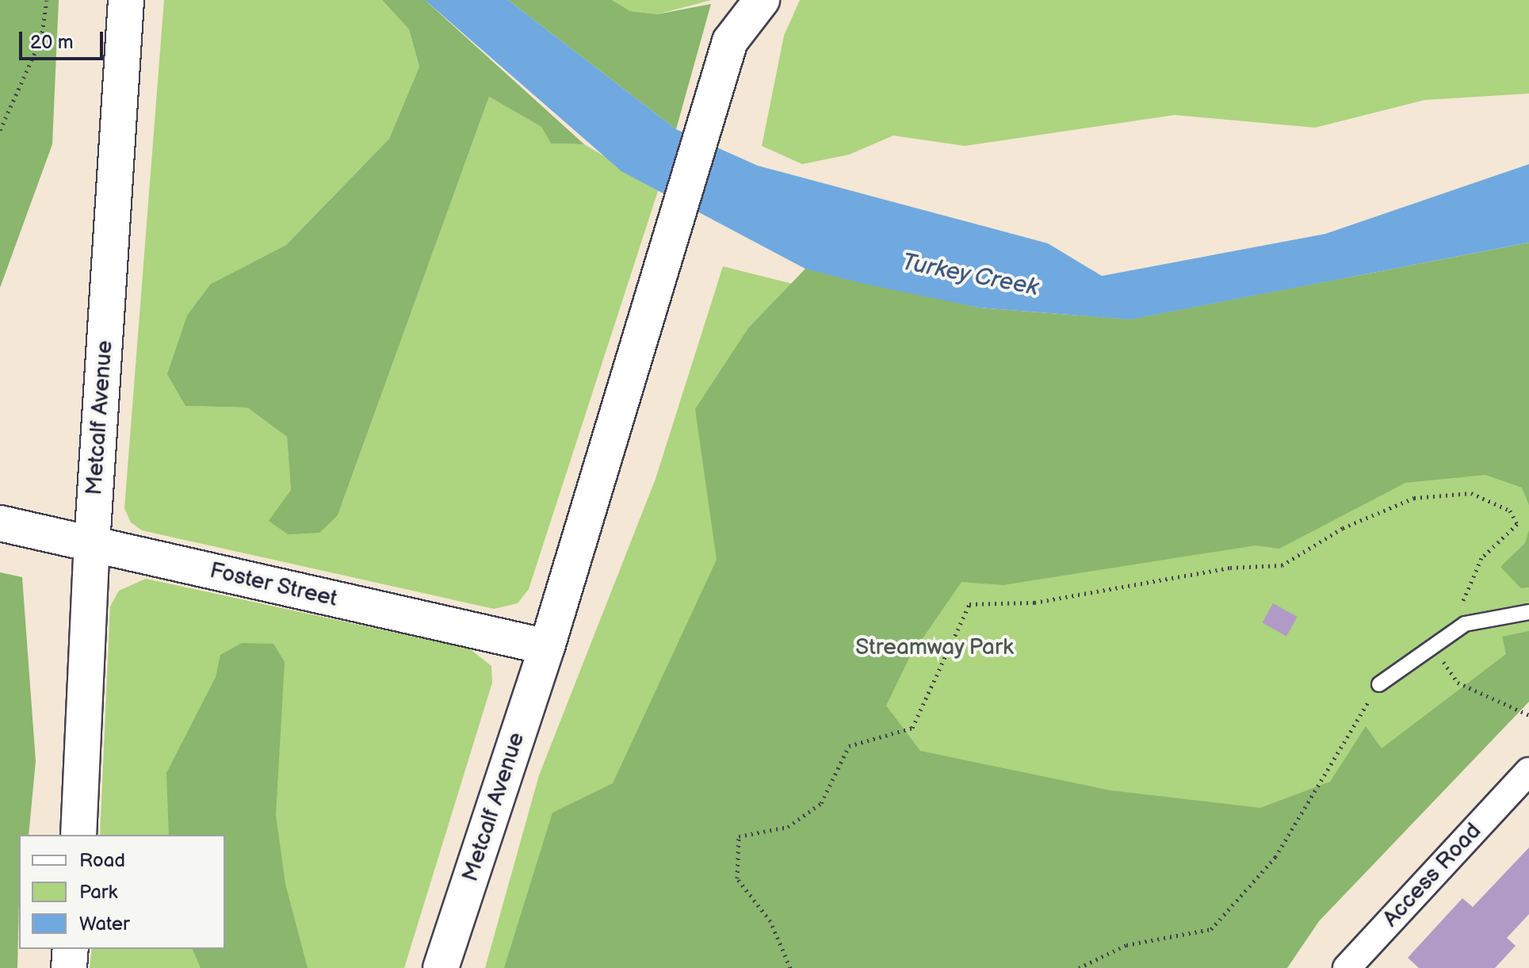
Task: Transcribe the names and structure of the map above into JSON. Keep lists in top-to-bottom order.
{
  "streets": {
    "main road": ["Metcalf Avenue", "Foster Street"],
    "street": ["Access Road"]
  },
  "crossings": [
    ["Metcalf Avenue", "Foster Street"]
  ],
  "water": ["Turkey Creek"],
  "parks": ["Streamway Park"],
  "legend": ["Road", "Park", "Water"],
  "scale_bar": "20 m"
}
